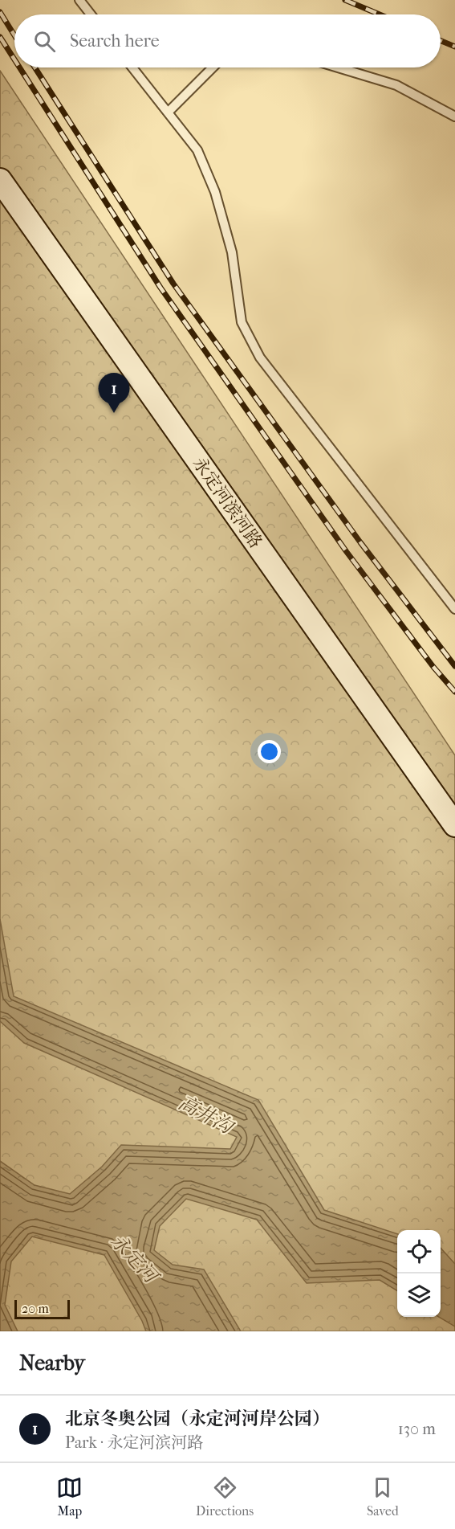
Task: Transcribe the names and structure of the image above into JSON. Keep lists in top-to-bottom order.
{
  "streets": {
    "street": ["永定河滨河路"]
  },
  "water": ["高井沟", "永定河"],
  "scale_bar": "20 m",
  "page": {
    "search": "Search here",
    "pins": "1",
    "scale": "20 m",
    "heading": "Nearby",
    "list": [
      {
        "mark": "1",
        "name": "北京冬奥公园（永定河河岸公园）",
        "note": "Park · 永定河滨河路",
        "value": "130 m"
      }
    ],
    "nav": ["Map", "Directions", "Saved"]
  }
}
